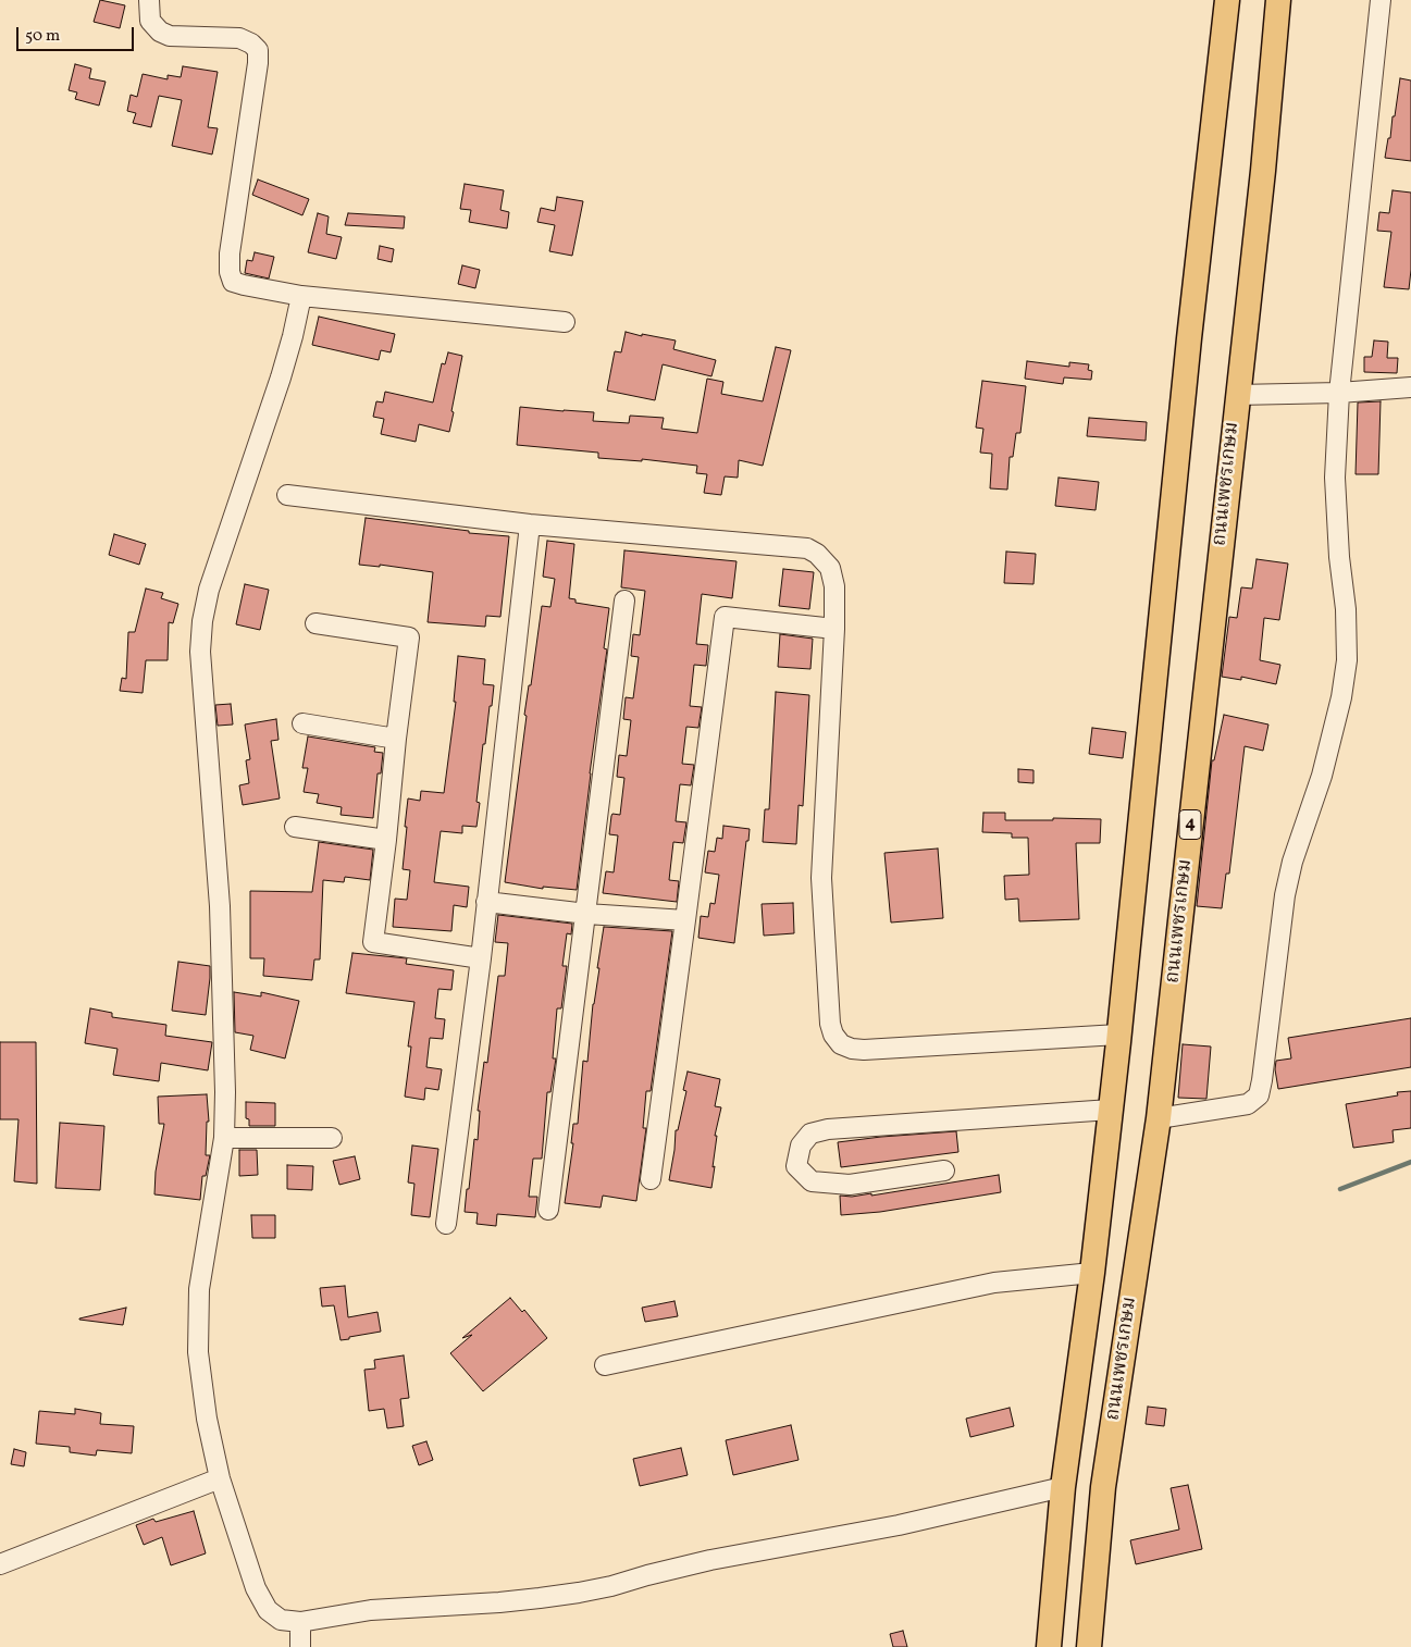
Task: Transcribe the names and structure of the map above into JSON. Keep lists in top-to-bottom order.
{
  "streets": {
    "main road": ["ถนนเพชรเกษม", "4"]
  },
  "scale_bar": "50 m"
}
